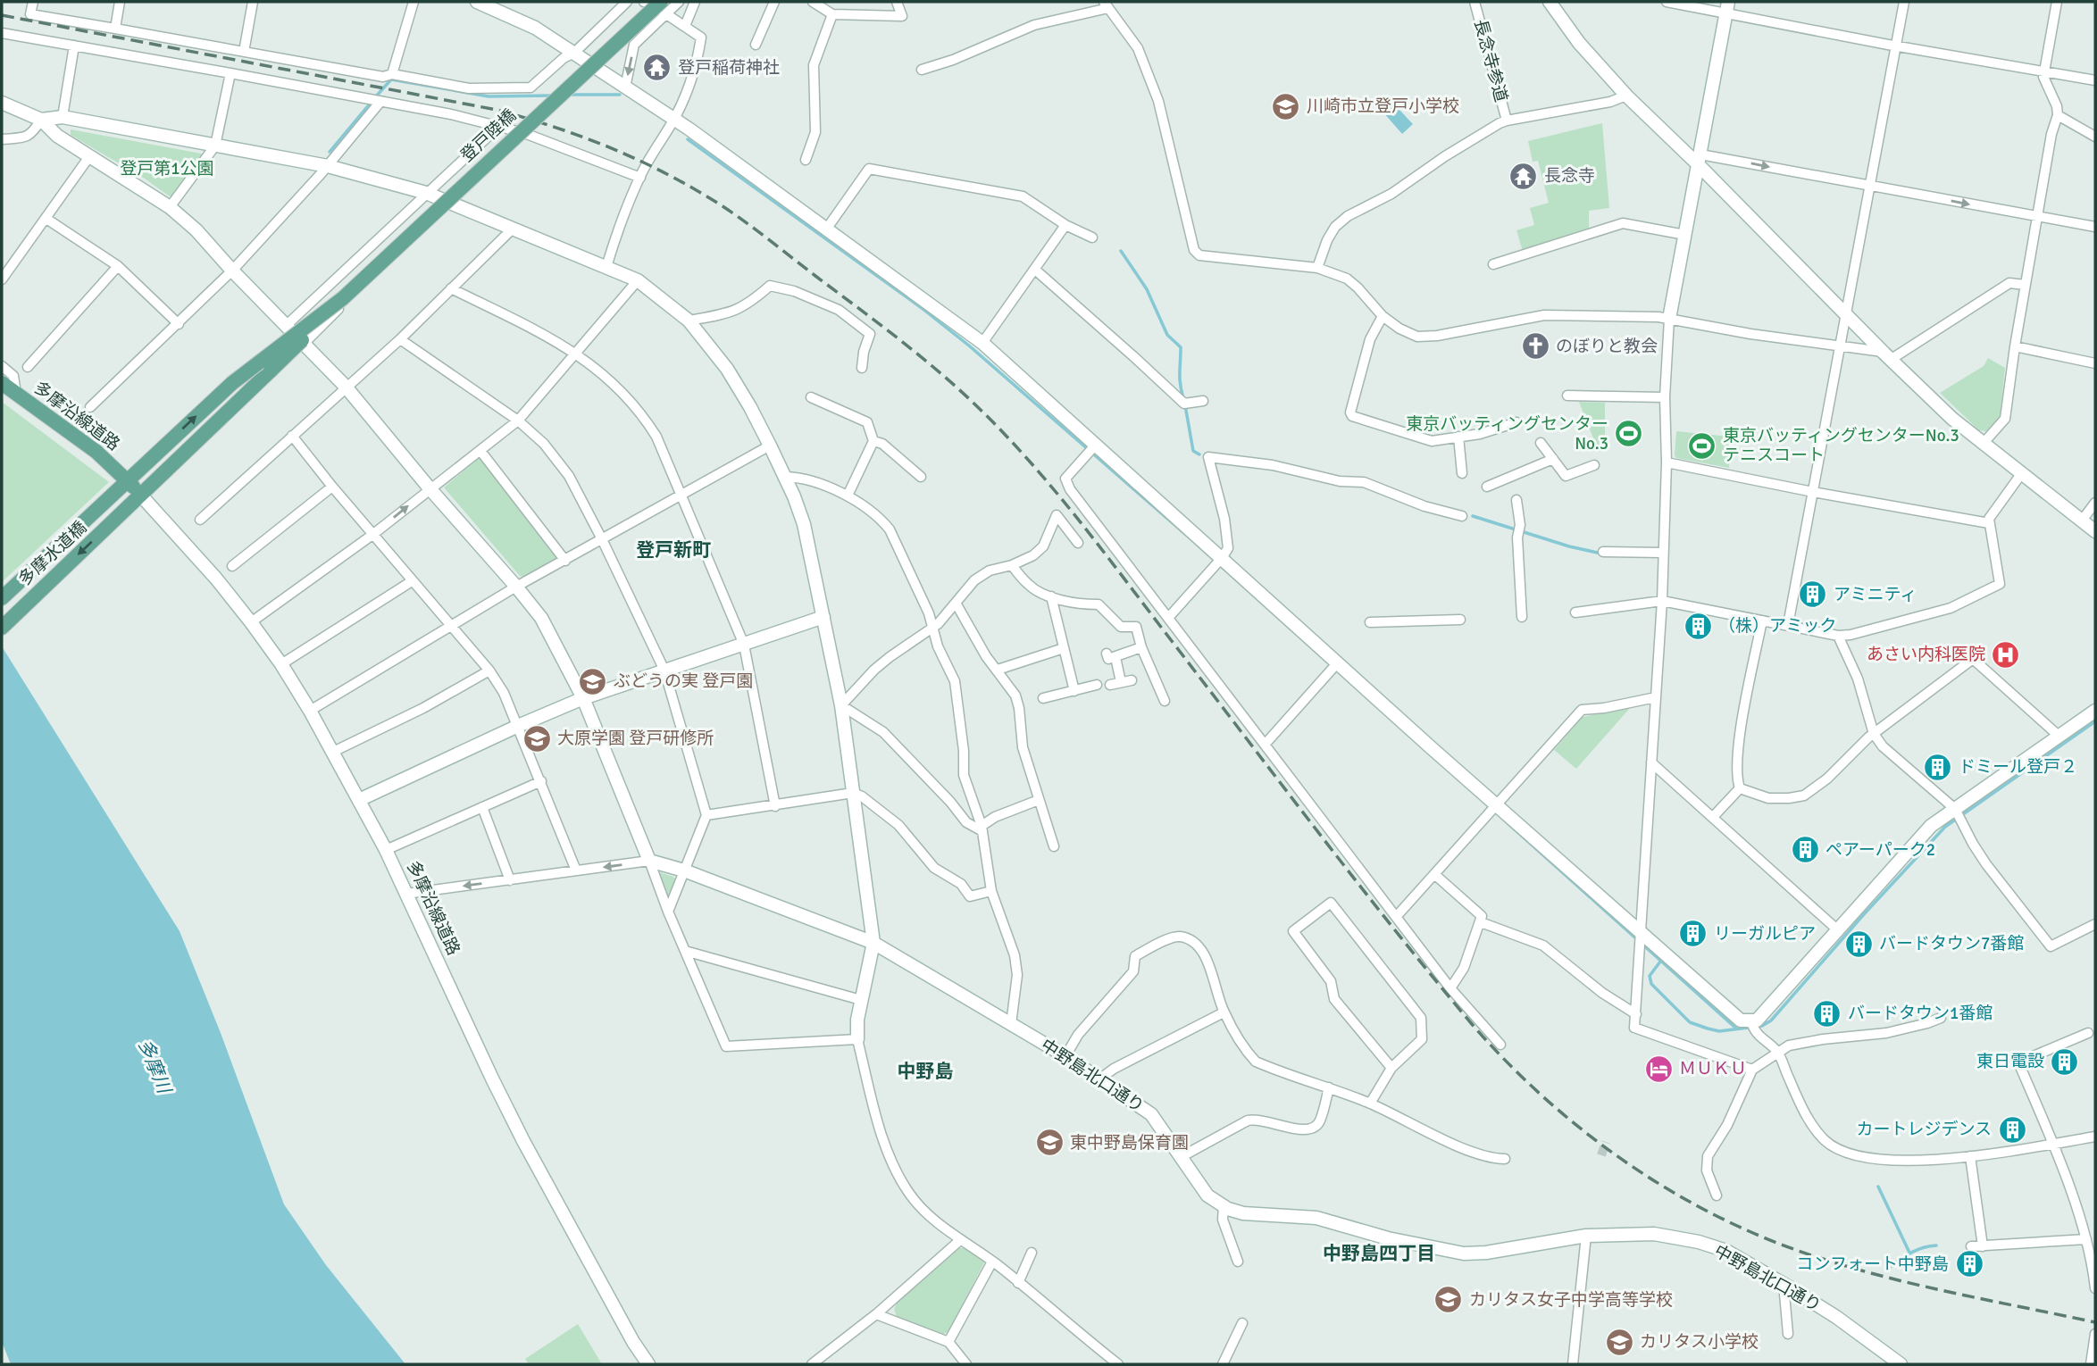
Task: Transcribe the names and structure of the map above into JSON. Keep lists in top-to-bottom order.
{
  "streets": {
    "main road": ["登戸陸橋", "多摩沿線道路", "多摩水道橋"],
    "street": ["長念寺参道", "中野島北口通り"]
  },
  "crossings": [
    ["登戸陸橋", "多摩沿線道路"],
    ["登戸陸橋", "多摩水道橋"],
    ["多摩沿線道路", "多摩水道橋"]
  ],
  "districts": ["登戸新町", "中野島", "中野島四丁目"],
  "water": ["多摩川"],
  "parks": ["登戸第1公園"],
  "places": {
    "temple": ["登戸稲荷神社", "長念寺"],
    "school or university": [
      "川崎市立登戸小学校",
      "ぶどうの実 登戸園",
      "大原学園 登戸研修所",
      "東中野島保育園",
      "カリタス女子中学高等学校",
      "カリタス小学校"
    ],
    "church": ["のぼりと教会"],
    "sports": ["東京バッティングセンター No.3", "東京バッティングセンターNo.3 テニスコート"],
    "building": [
      "アミニティ",
      "（株）アミック",
      "ドミール登戸２",
      "ペアーパーク2",
      "リーガルピア",
      "バードタウン7番館",
      "バードタウン1番館",
      "東日電設",
      "カートレジデンス",
      "コンフォート中野島"
    ],
    "hospital": ["あさい内科医院"],
    "hotel": ["ＭＵＫＵ"]
  }
}
